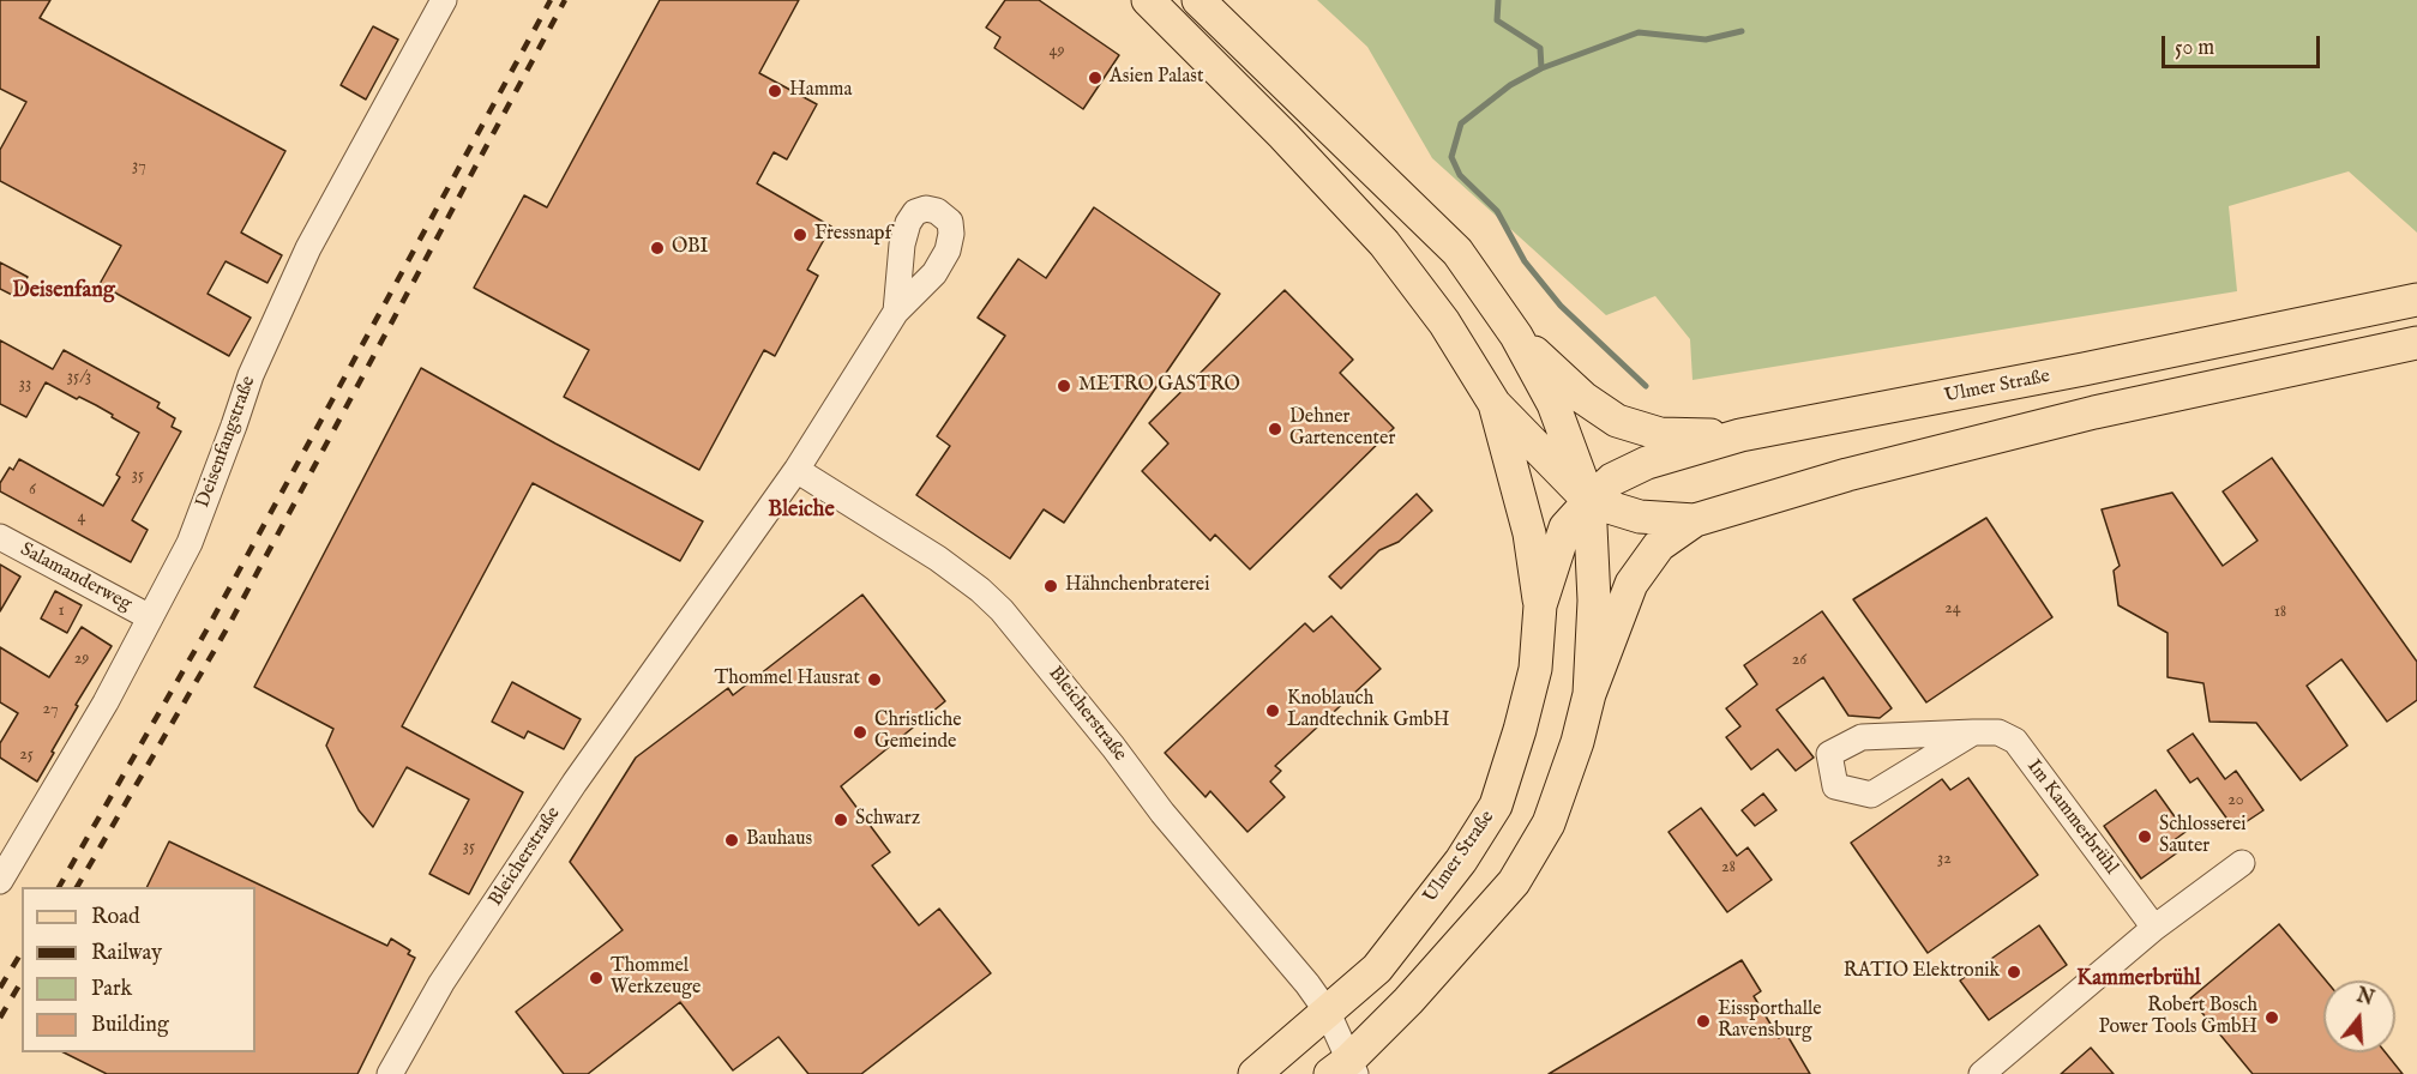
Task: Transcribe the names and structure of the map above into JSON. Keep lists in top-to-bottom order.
{
  "streets": {
    "main road": ["Ulmer Straße"],
    "street": [
      "Deisenfangstraße",
      "Salamanderweg",
      "Bleicherstraße",
      "Im Kammerbrühl"
    ]
  },
  "crossings": [
    ["Ulmer Straße", "Bleicherstraße"],
    ["Deisenfangstraße", "Salamanderweg"]
  ],
  "districts": ["Deisenfang", "Bleiche", "Kammerbrühl"],
  "places": [
    "Asien Palast",
    "Hamma",
    "Fressnapf",
    "OBI",
    "METRO GASTRO",
    "Dehner Gartencenter",
    "Hähnchenbraterei",
    "Thommel Hausrat",
    "Knoblauch Landtechnik GmbH",
    "Christliche Gemeinde",
    "Schwarz",
    "Schlosserei Sauter",
    "Bauhaus",
    "RATIO Elektronik",
    "Thommel Werkzeuge",
    "Robert Bosch Power Tools GmbH",
    "Eissporthalle Ravensburg"
  ],
  "house_numbers": [
    "49",
    "37",
    "35/3",
    "33",
    "35",
    "6",
    "4",
    "24",
    "1",
    "18",
    "29",
    "26",
    "27",
    "25",
    "20",
    "35",
    "32",
    "28"
  ],
  "legend": [
    "Road",
    "Railway",
    "Park",
    "Building"
  ],
  "scale_bar": "50 m",
  "north": "top"
}
